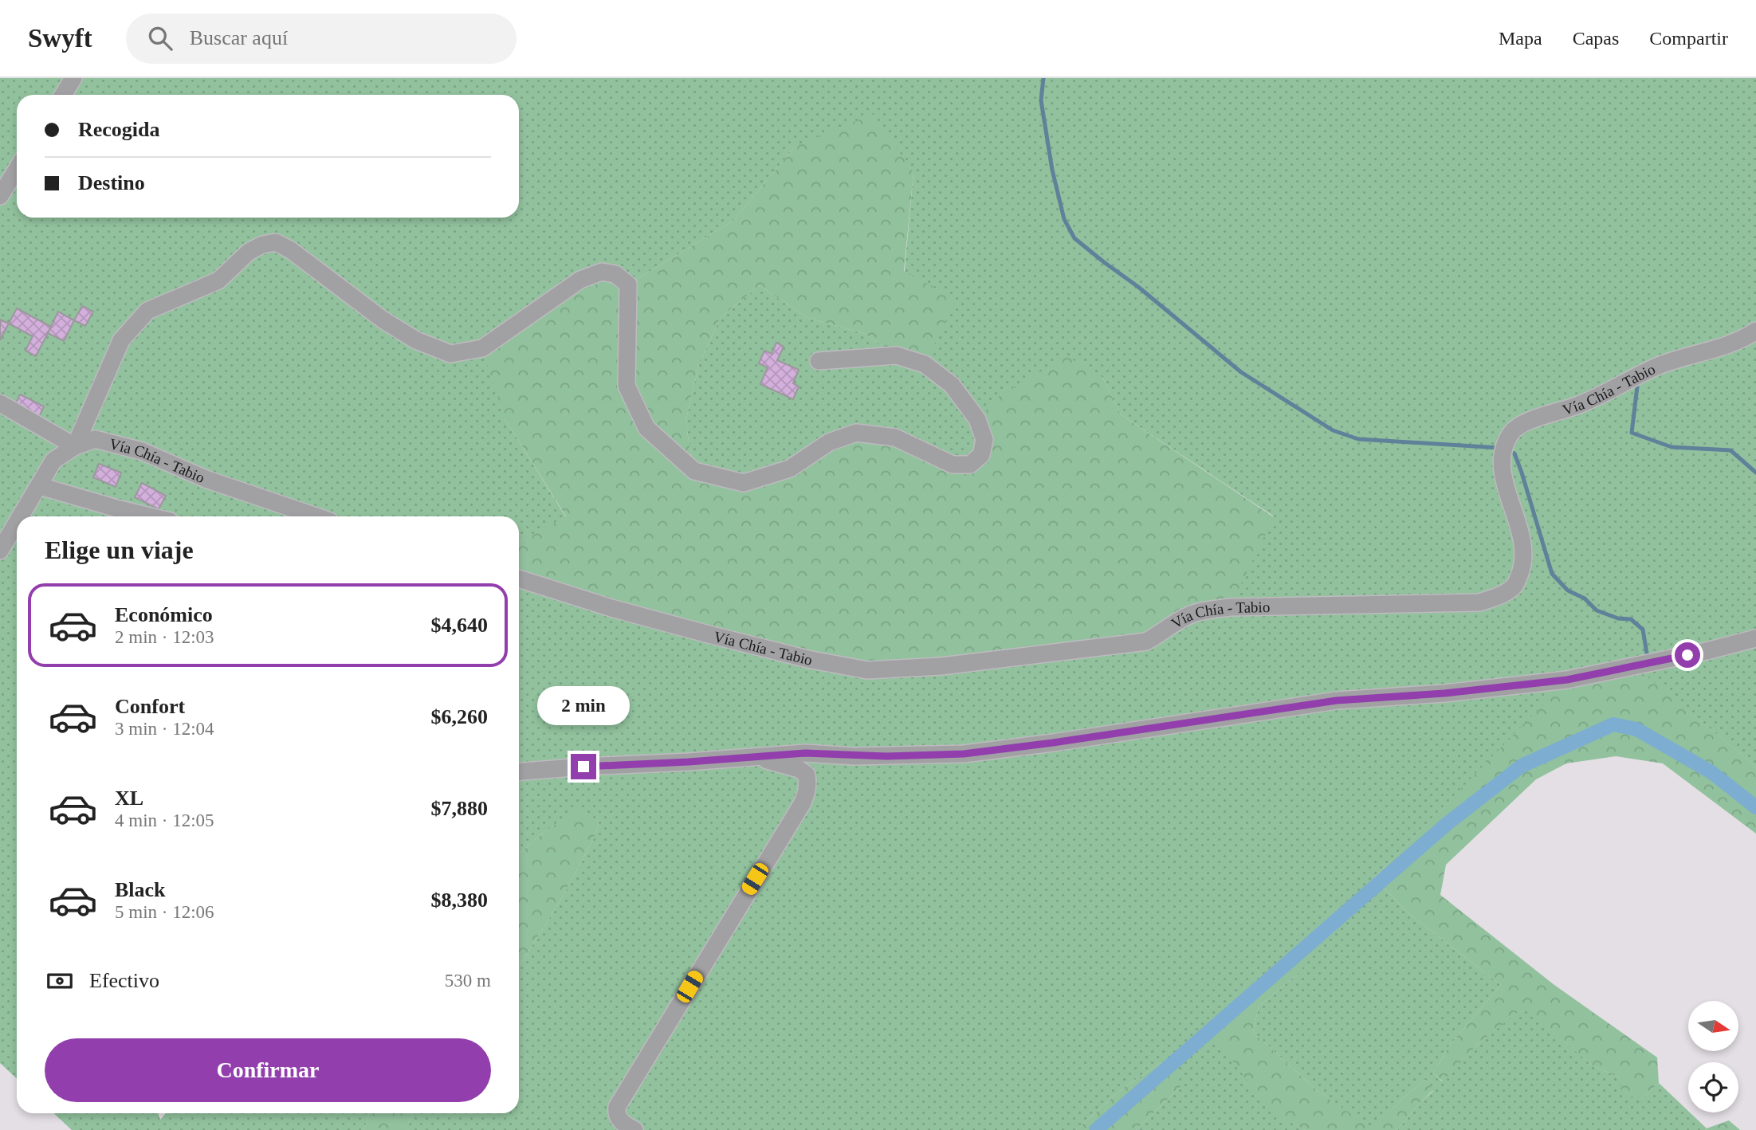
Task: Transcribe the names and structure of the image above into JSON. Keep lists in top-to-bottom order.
{
  "streets": {
    "street": ["Vía Chía - Tabio"]
  },
  "north": "right",
  "page": {
    "header": "Swyft",
    "search": "Buscar aquí",
    "nav": ["Mapa", "Capas", "Compartir"],
    "banner": ["Recogida", "Destino"],
    "heading": "Elige un viaje",
    "list": [
      {
        "name": "Económico",
        "note": "2 min · 12:03",
        "value": "$4,640"
      },
      {
        "name": "Confort",
        "note": "3 min · 12:04",
        "value": "$6,260"
      },
      {
        "name": "XL",
        "note": "4 min · 12:05",
        "value": "$7,880"
      },
      {
        "name": "Black",
        "note": "5 min · 12:06",
        "value": "$8,380"
      }
    ],
    "bubble": "2 min",
    "pay": ["Efectivo", "530 m"],
    "buttons": "Confirmar"
  }
}
